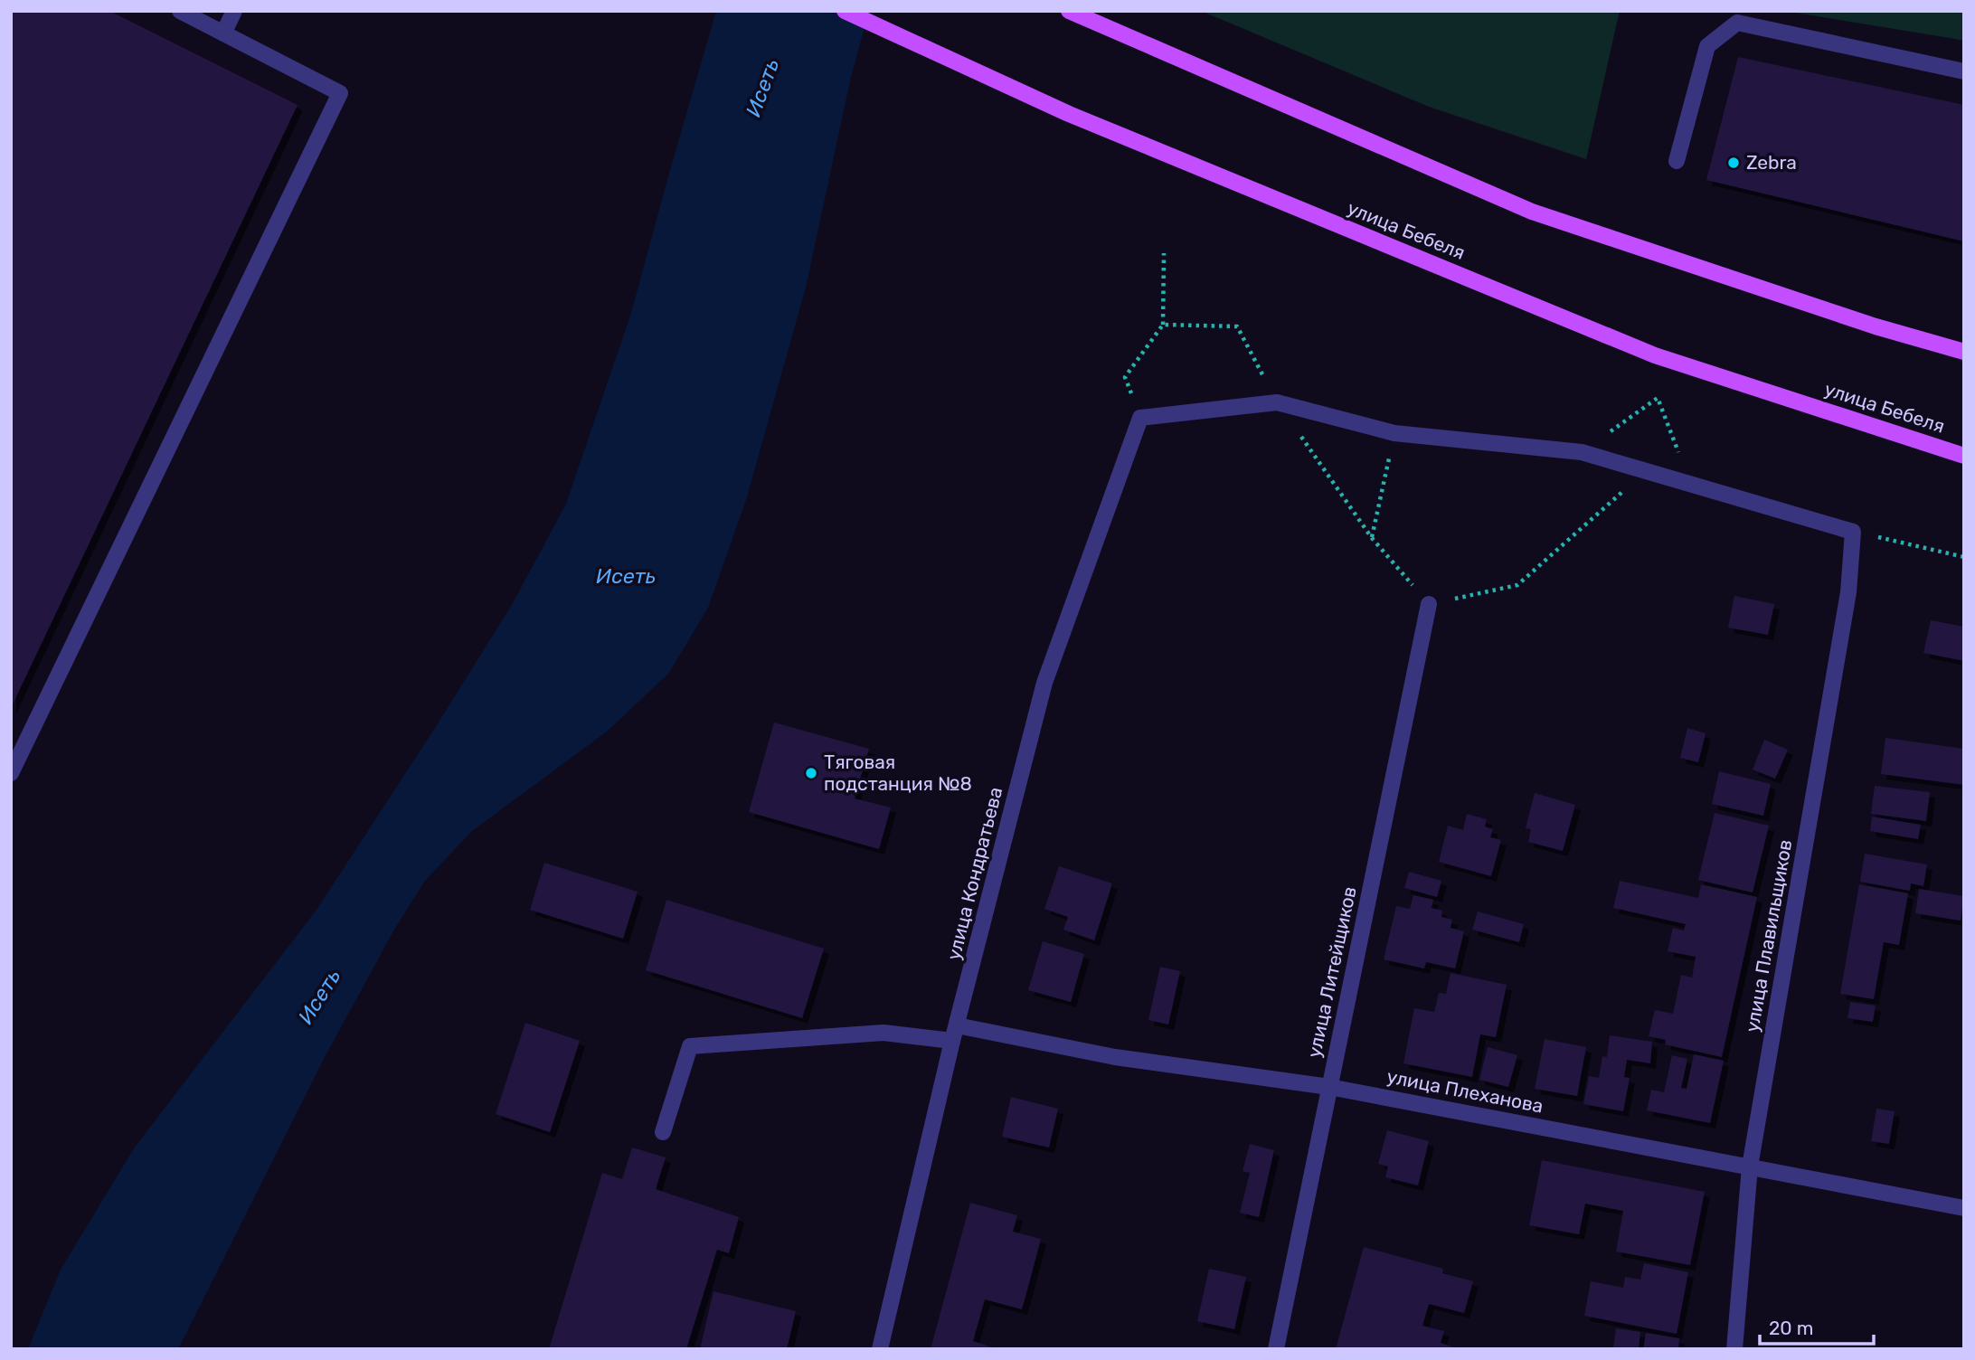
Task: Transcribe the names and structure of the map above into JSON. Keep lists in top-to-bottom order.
{
  "streets": {
    "main road": ["улица Бебеля"],
    "street": [
      "улица Кондратьева",
      "улица Плавильщиков",
      "улица Литейщиков",
      "улица Плеханова"
    ]
  },
  "crossings": [
    ["улица Кондратьева", "улица Плеханова"],
    ["улица Плавильщиков", "улица Плеханова"],
    ["улица Литейщиков", "улица Плеханова"]
  ],
  "water": ["Исеть"],
  "places": ["Zebra", "Тяговая подстанция №8"],
  "scale_bar": "20 m"
}
